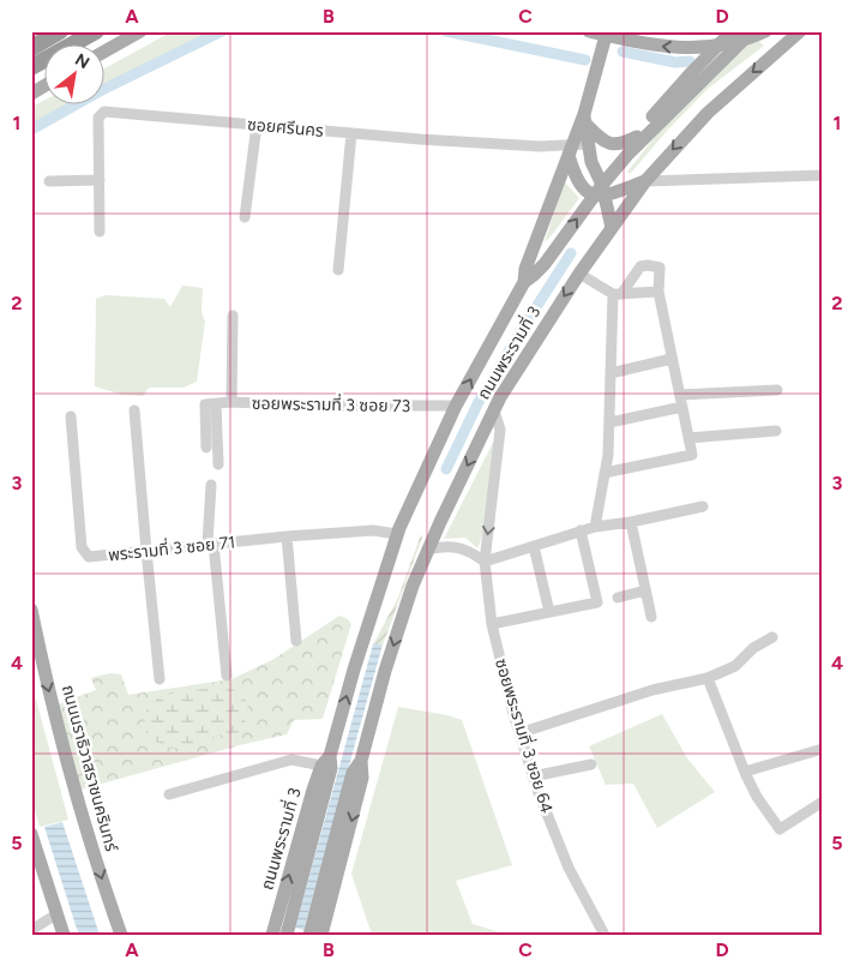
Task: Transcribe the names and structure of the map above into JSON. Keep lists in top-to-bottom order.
{
  "streets": {
    "main road": ["ถนนพระรามที่ 3", "ถนนนราธิวาสราชนครินทร์"],
    "street": [
      "ซอยศรีนคร",
      "ซอยพระรามที่ 3 ซอย 73",
      "พระรามที่ 3 ซอย 71",
      "ซอยพระรามที่ 3 ซอย 64"
    ]
  },
  "crossings": [
    ["ถนนพระรามที่ 3", "ซอยพระรามที่ 3 ซอย 73"],
    ["ถนนพระรามที่ 3", "พระรามที่ 3 ซอย 71"],
    ["ถนนพระรามที่ 3", "ซอยพระรามที่ 3 ซอย 64"]
  ],
  "north": "top right",
  "grid": {
    "columns": [
      "A",
      "B",
      "C",
      "D"
    ],
    "rows": [
      "1",
      "2",
      "3",
      "4",
      "5"
    ]
  }
}
